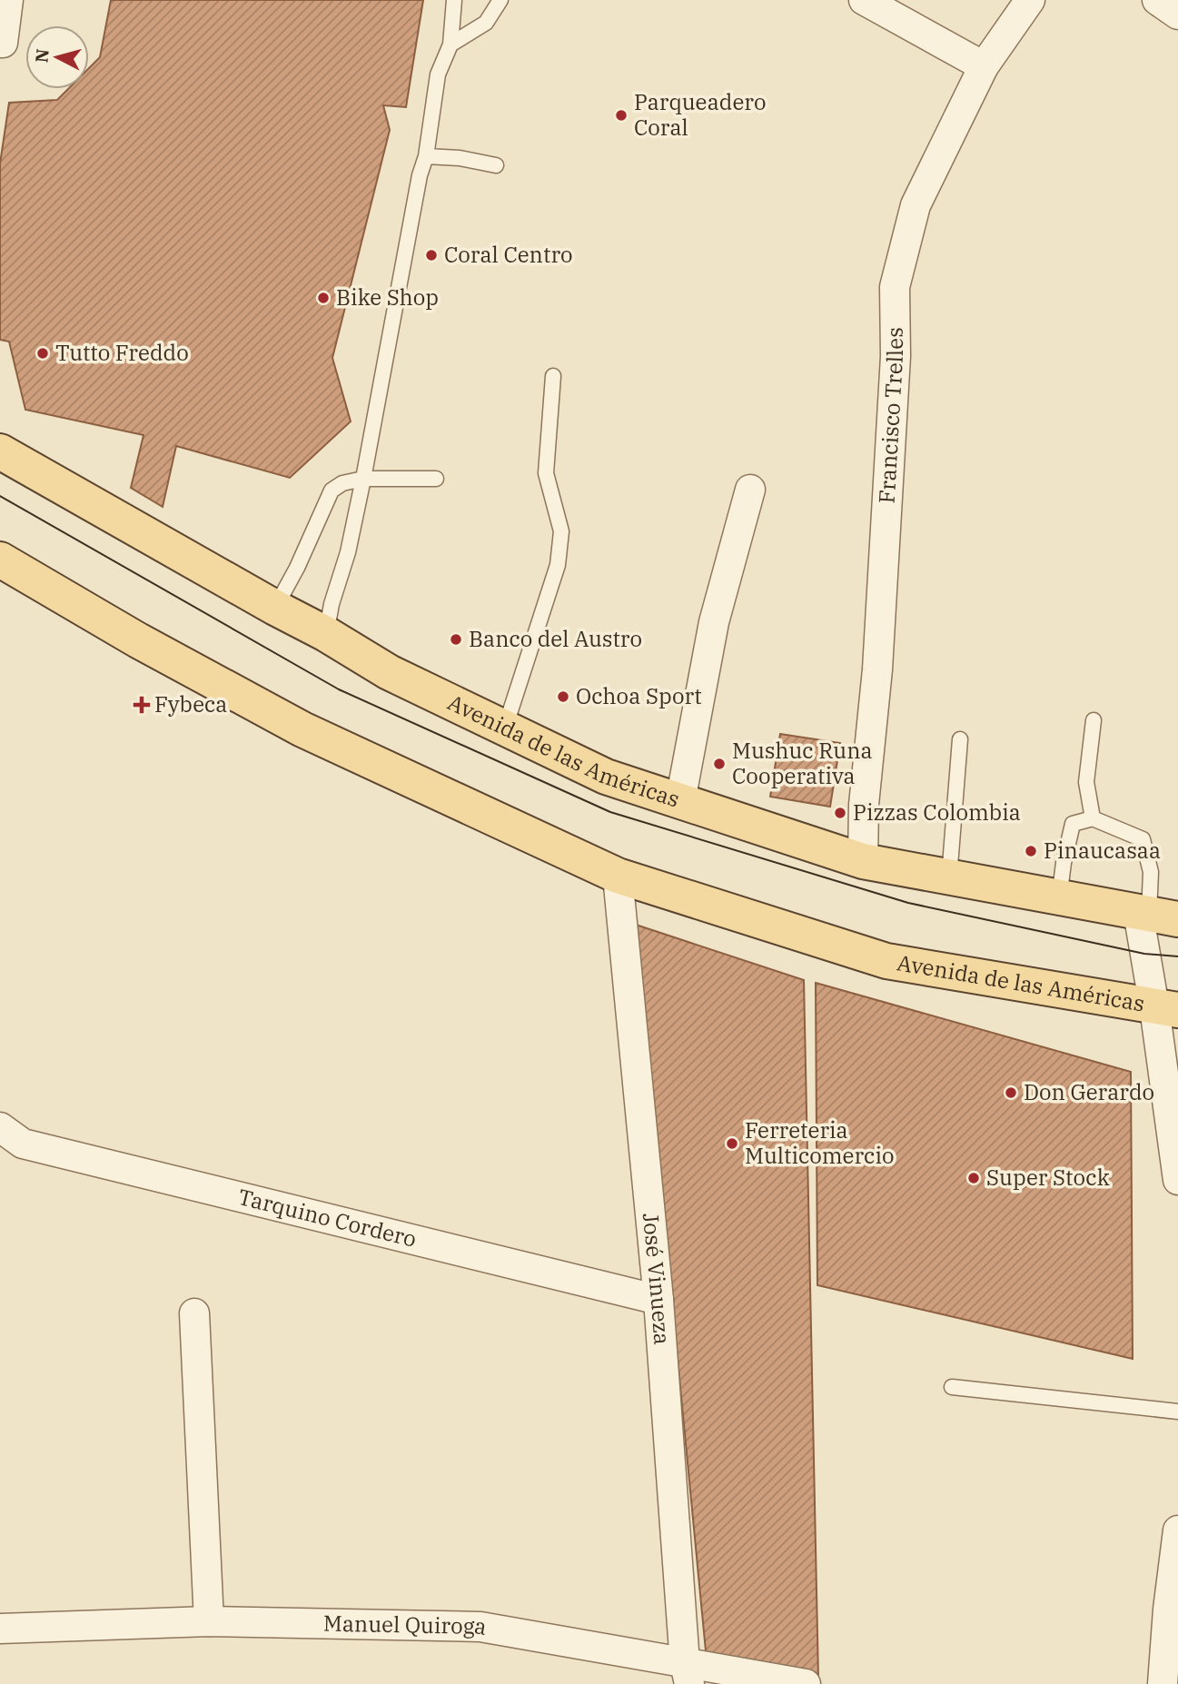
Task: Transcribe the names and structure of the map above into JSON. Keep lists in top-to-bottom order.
{
  "streets": {
    "main road": ["Avenida de las Américas"],
    "street": [
      "Francisco Trelles",
      "Tarquino Cordero",
      "José Vinueza",
      "Manuel Quiroga"
    ]
  },
  "crossings": [
    ["Francisco Trelles", "Avenida de las Américas"],
    ["Avenida de las Américas", "José Vinueza"],
    ["Tarquino Cordero", "José Vinueza"],
    ["José Vinueza", "Manuel Quiroga"]
  ],
  "places": {
    "other": [
      "Parqueadero Coral",
      "Coral Centro",
      "Bike Shop",
      "Tutto Freddo",
      "Banco del Austro",
      "Ochoa Sport",
      "Mushuc Runa Cooperativa",
      "Pizzas Colombia",
      "Pinaucasaa",
      "Don Gerardo",
      "Ferreteria Multicomercio",
      "Super Stock"
    ],
    "health": ["Fybeca"]
  },
  "north": "left"
}
